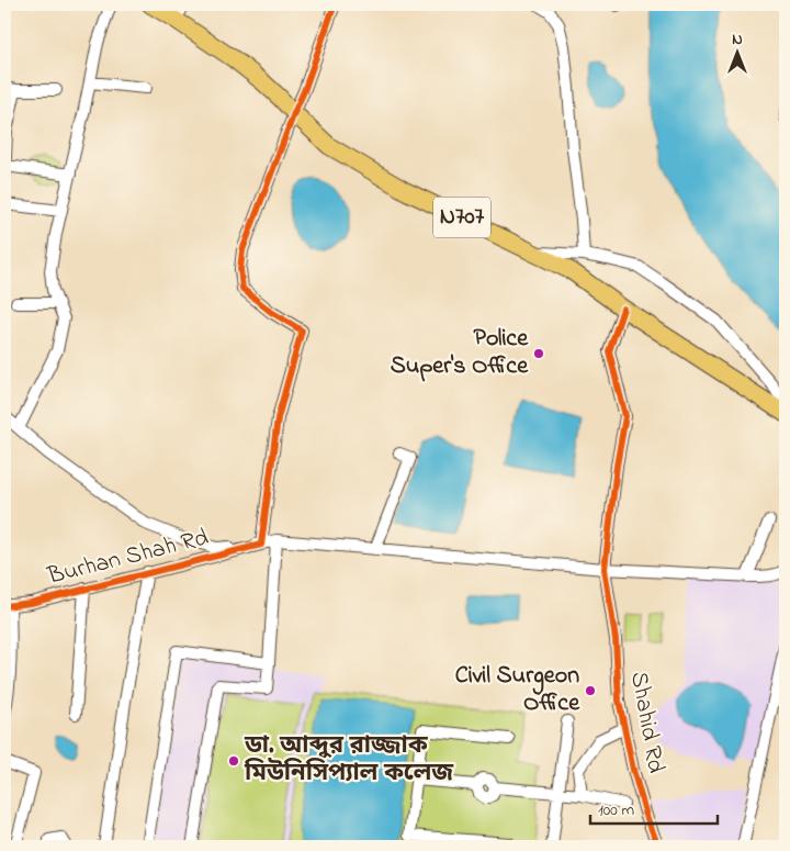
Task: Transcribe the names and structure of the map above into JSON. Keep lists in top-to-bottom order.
{
  "streets": {
    "highway": ["N707"],
    "street": ["Burhan Shah Rd", "Shahid Rd"]
  },
  "crossings": [
    ["N707", "Shahid Rd"]
  ],
  "places": ["Police Super's Office", "Civil Surgeon Office", "ডা. আব্দুর রাজ্জাক মিউনিসিপ্যাল কলেজ"],
  "scale_bar": "100 m",
  "north": "top"
}
